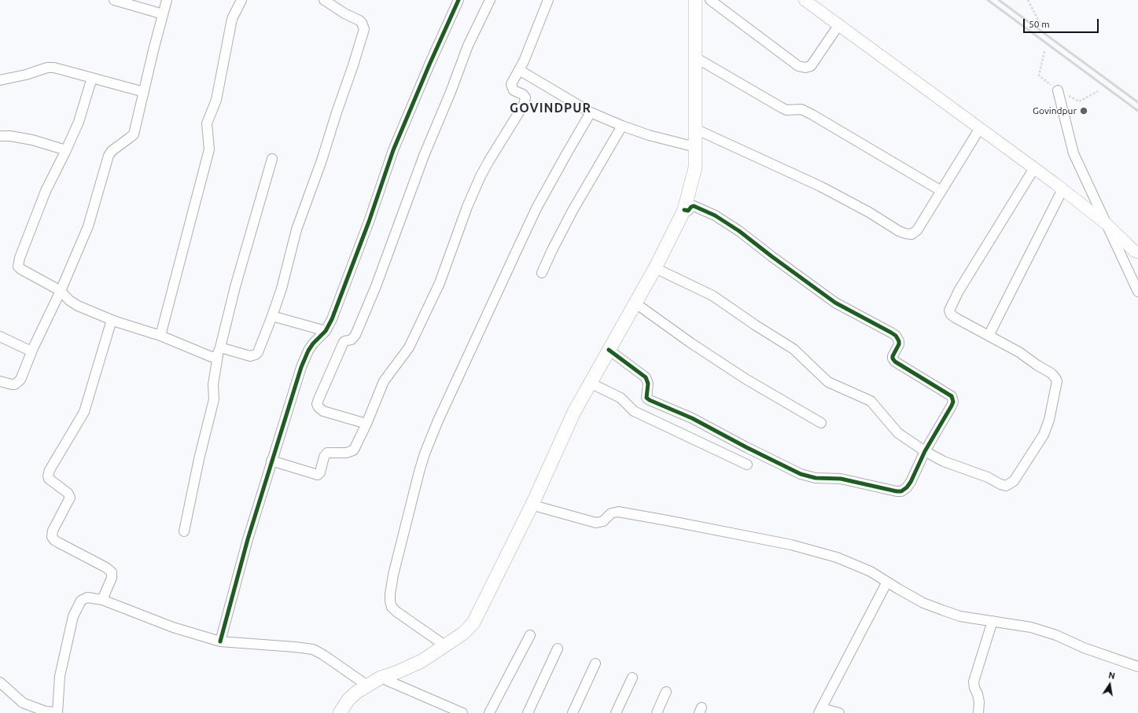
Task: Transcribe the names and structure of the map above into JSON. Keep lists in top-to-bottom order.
{
  "districts": ["GOVINDPUR"],
  "places": ["Govindpur"],
  "scale_bar": "50 m",
  "north": "top"
}
